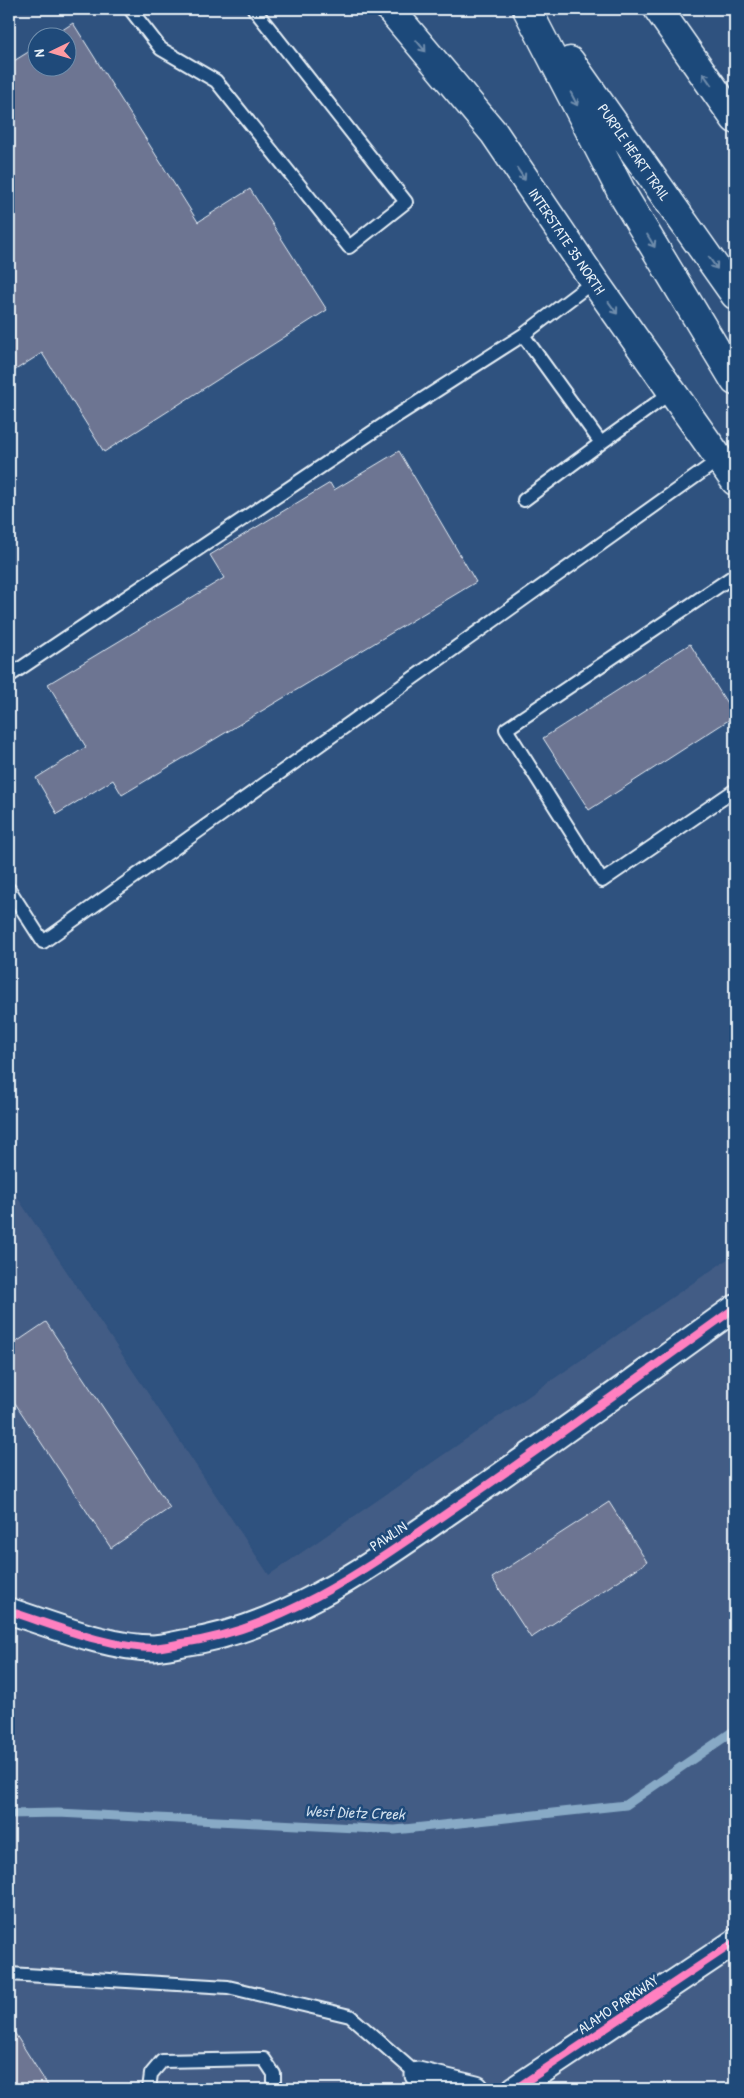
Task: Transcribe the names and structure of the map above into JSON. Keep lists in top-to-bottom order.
{
  "streets": {
    "main road": ["PURPLE HEART TRAIL", "INTERSTATE 35 NORTH"],
    "street": ["PAWLIN", "ALAMO PARKWAY"]
  },
  "water": ["West Dietz Creek"],
  "north": "left"
}
